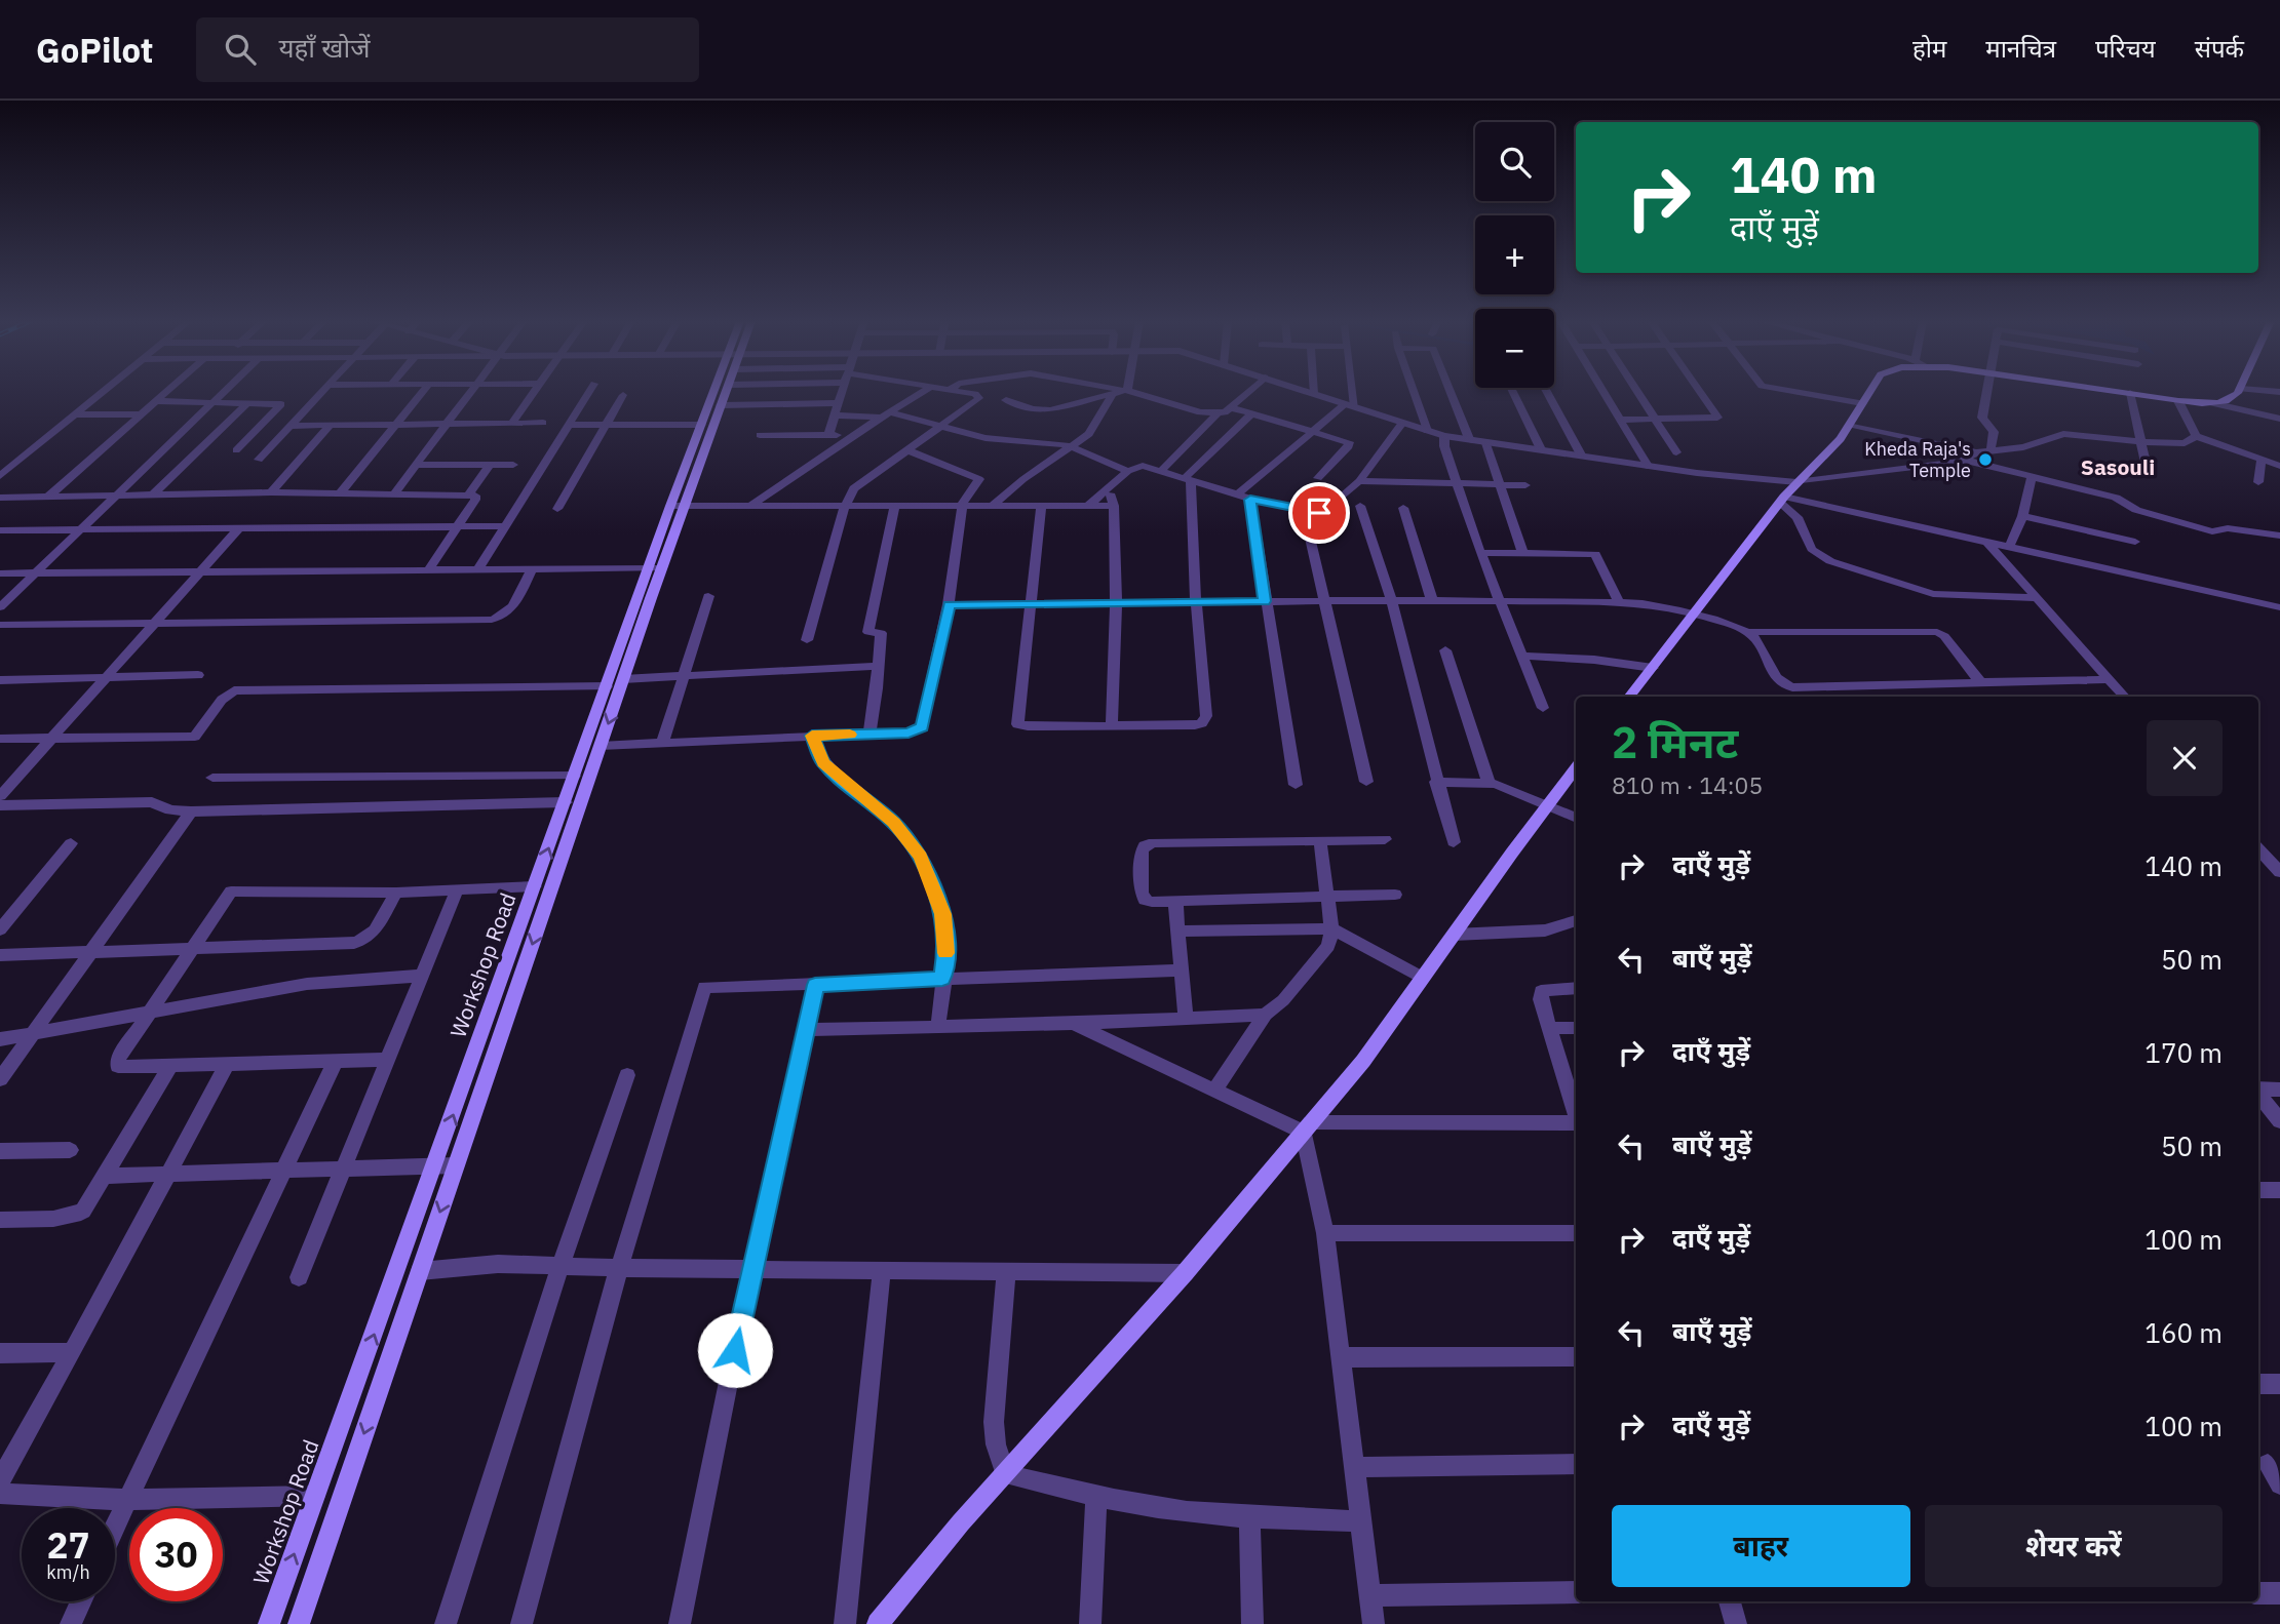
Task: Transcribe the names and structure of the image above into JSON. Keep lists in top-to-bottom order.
{
  "streets": {
    "main road": ["Workshop Road"]
  },
  "districts": ["Sasouli"],
  "places": ["Kheda Raja's Temple"],
  "page": {
    "header": "GoPilot",
    "search": "यहाँ खोजें",
    "nav": [
      "होम",
      "मानचित्र",
      "परिचय",
      "संपर्क"
    ],
    "map_buttons": ["+", "−"],
    "turn": ["140 m", "दाएँ मुड़ें"],
    "heading": ["2 मिनट", "810 m · 14:05"],
    "list": [
      {
        "name": "दाएँ मुड़ें",
        "value": "140 m"
      },
      {
        "name": "बाएँ मुड़ें",
        "value": "50 m"
      },
      {
        "name": "दाएँ मुड़ें",
        "value": "170 m"
      },
      {
        "name": "बाएँ मुड़ें",
        "value": "50 m"
      },
      {
        "name": "दाएँ मुड़ें",
        "value": "100 m"
      },
      {
        "name": "बाएँ मुड़ें",
        "value": "160 m"
      },
      {
        "name": "दाएँ मुड़ें",
        "value": "100 m"
      }
    ],
    "buttons": ["बाहर", "शेयर करें"],
    "speed": "27 km/h",
    "limit": "30"
  }
}
